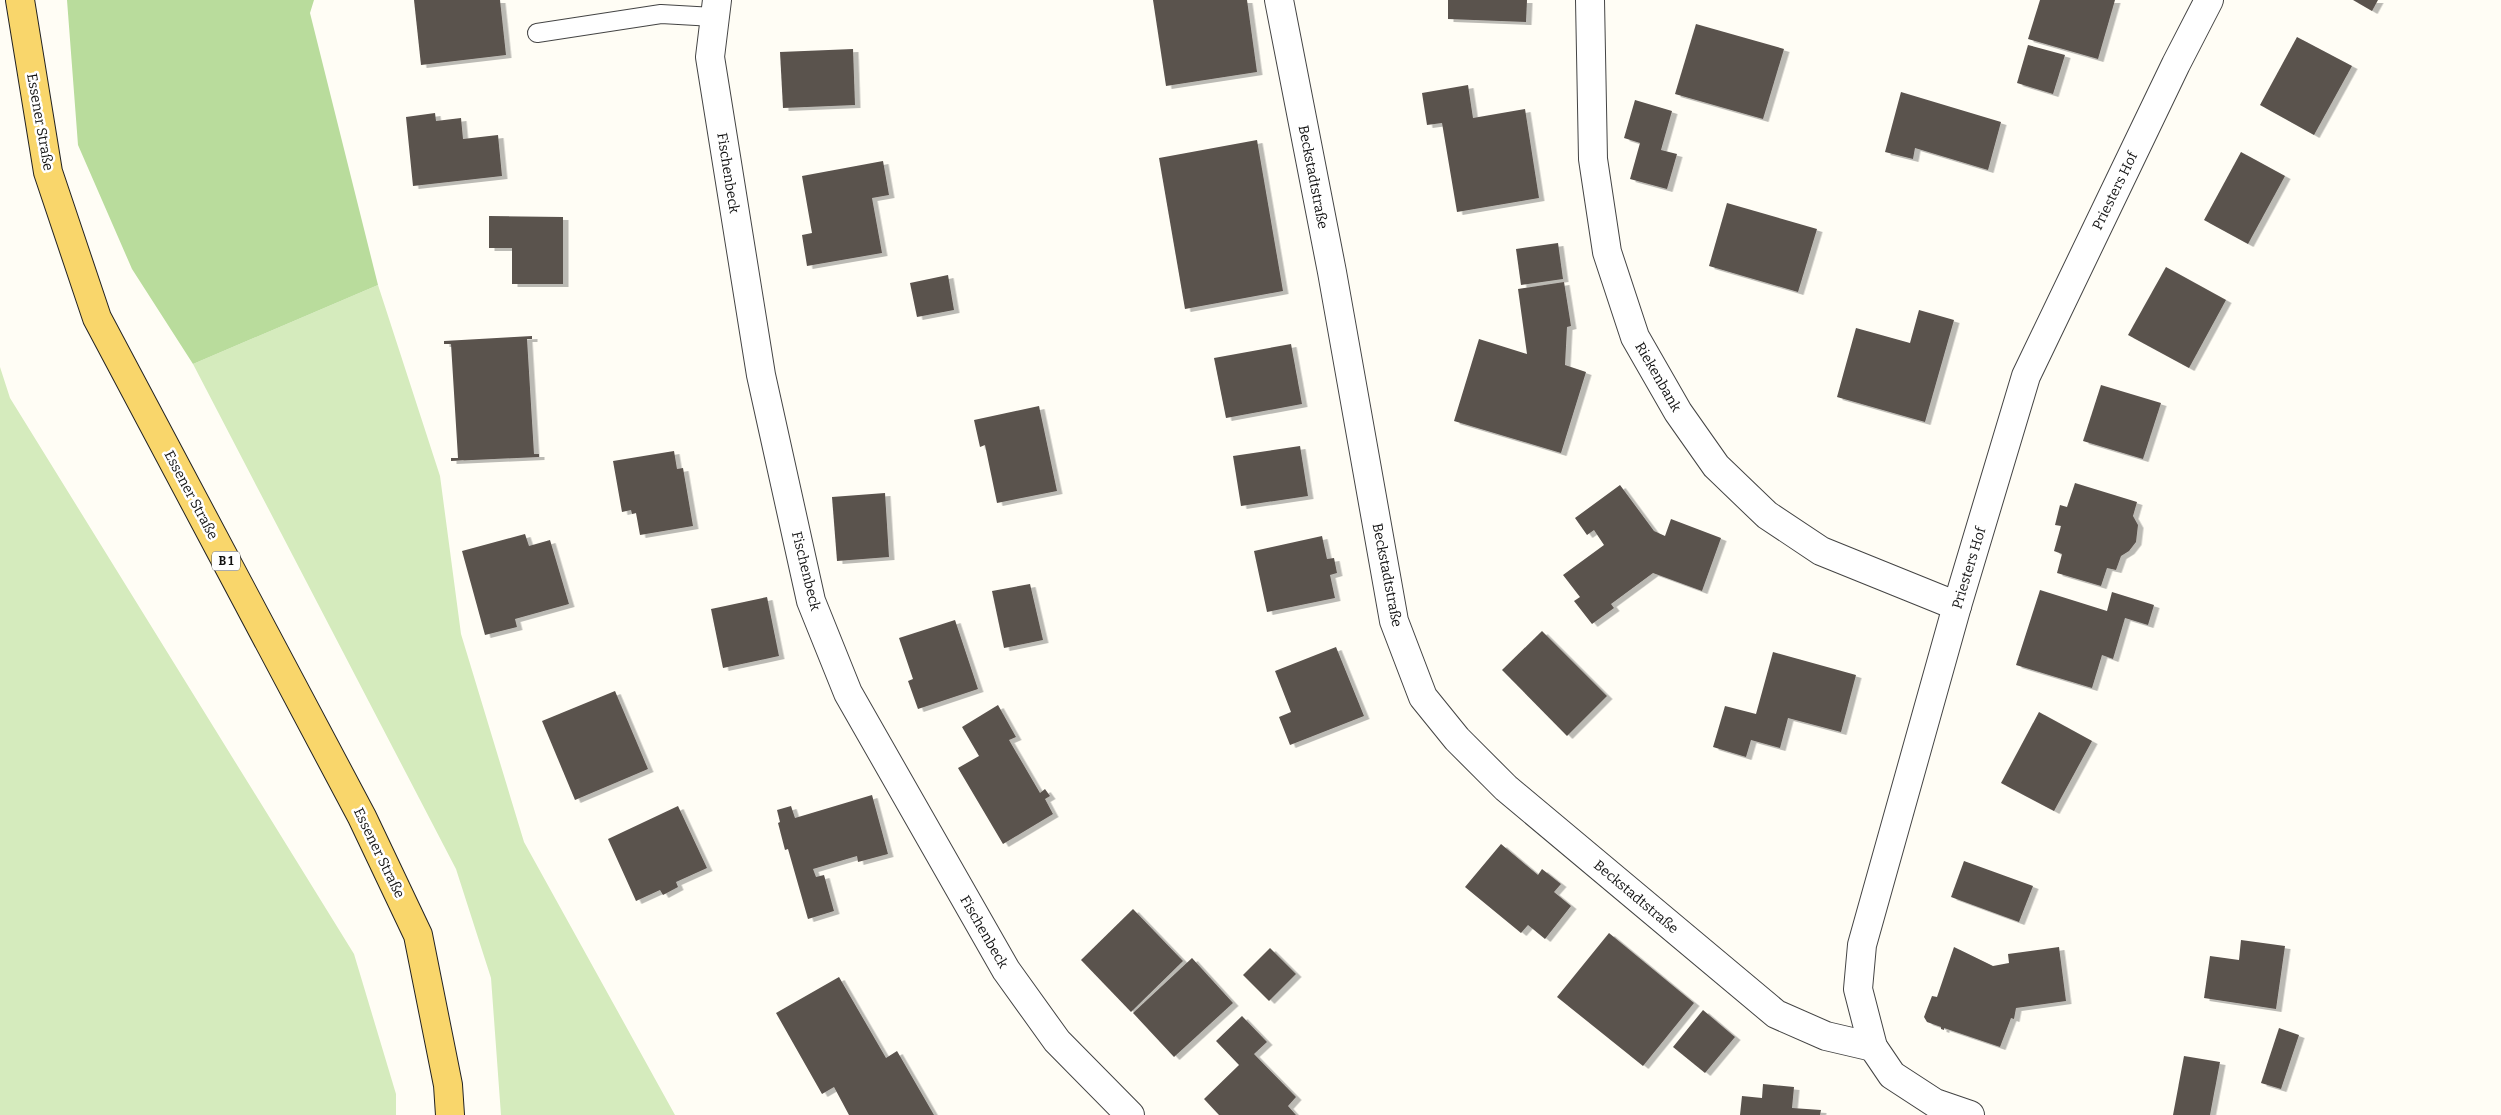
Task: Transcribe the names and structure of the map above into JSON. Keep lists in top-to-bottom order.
{
  "streets": {
    "main road": ["Essener Straße", "B 1"],
    "street": [
      "Fischenbeck",
      "Beckstadtstraße",
      "Priesters Hof",
      "Riekenbank"
    ]
  },
  "crossings": [
    ["Beckstadtstraße", "Priesters Hof"],
    ["Priesters Hof", "Riekenbank"]
  ]
}
